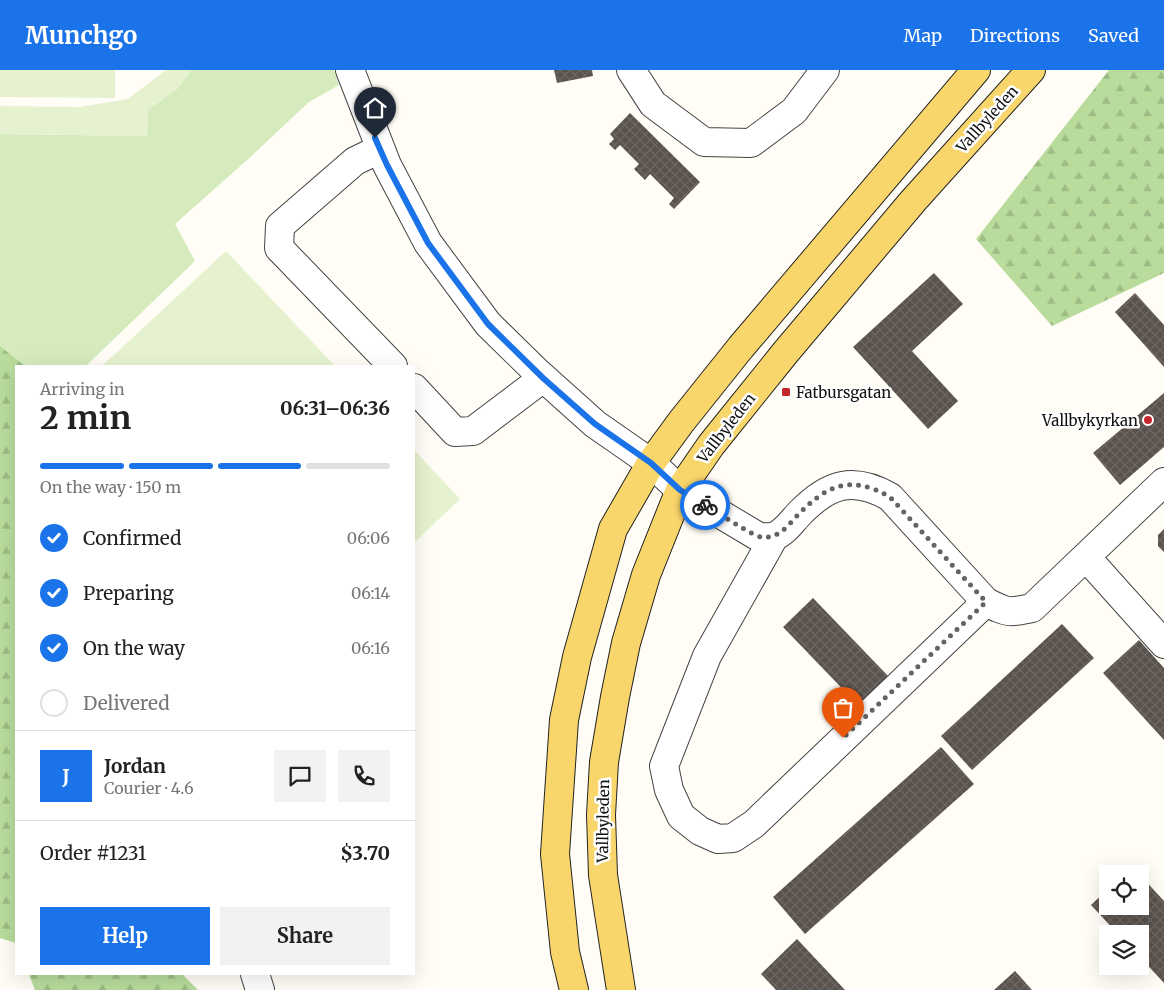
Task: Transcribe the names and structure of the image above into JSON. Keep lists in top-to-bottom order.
{
  "streets": {
    "main road": ["Vallbyleden"]
  },
  "places": {
    "transit": ["Fatbursgatan"],
    "other": ["Vallbykyrkan"]
  },
  "page": {
    "header": "Munchgo",
    "nav": ["Map", "Directions", "Saved"],
    "heading": ["2 min", "Arriving in", "06:31–06:36"],
    "panel": [
      "Jordan",
      "Courier · 4.6",
      "Order #1231",
      "$3.70"
    ],
    "bar": "On the way · 150 m",
    "list": [
      ["Confirmed", "06:06"],
      ["Preparing", "06:14"],
      ["On the way", "06:16"],
      "Delivered"
    ],
    "round": "J",
    "buttons": ["Help", "Share"]
  }
}
